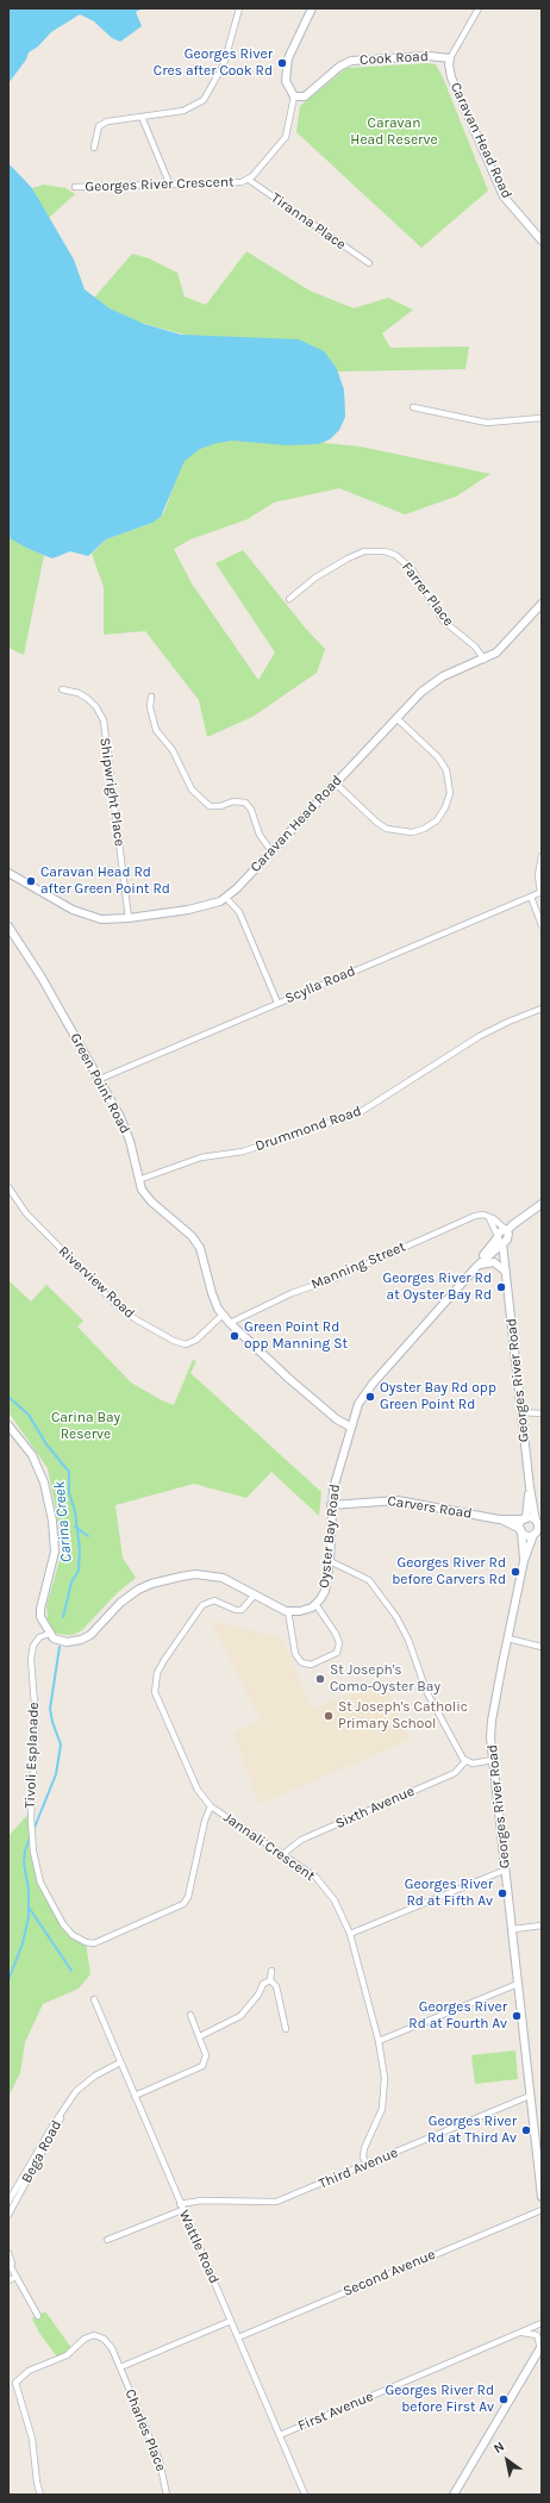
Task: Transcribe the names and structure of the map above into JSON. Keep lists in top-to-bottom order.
{
  "streets": {
    "street": [
      "Cook Road",
      "Caravan Head Road",
      "Georges River Crescent",
      "Tiranna Place",
      "Farrer Place",
      "Shipwright Place",
      "Scylla Road",
      "Green Point Road",
      "Drummond Road",
      "Manning Street",
      "Riverview Road",
      "Georges River Road",
      "Carvers Road",
      "Oyster Bay Road",
      "Tivoli Esplanade",
      "Sixth Avenue",
      "Jannali Crescent",
      "Bega Road",
      "Third Avenue",
      "Wattle Road",
      "Second Avenue",
      "First Avenue",
      "Charles Place"
    ]
  },
  "crossings": [
    ["Cook Road", "Caravan Head Road"],
    ["Cook Road", "Georges River Crescent"],
    ["Caravan Head Road", "Farrer Place"],
    ["Caravan Head Road", "Shipwright Place"],
    ["Georges River Crescent", "Tiranna Place"],
    ["Scylla Road", "Green Point Road"],
    ["Green Point Road", "Drummond Road"],
    ["Green Point Road", "Manning Street"],
    ["Green Point Road", "Riverview Road"],
    ["Green Point Road", "Oyster Bay Road"],
    ["Georges River Road", "Carvers Road"],
    ["Georges River Road", "Oyster Bay Road"],
    ["Georges River Road", "Third Avenue"],
    ["Carvers Road", "Oyster Bay Road"],
    ["Tivoli Esplanade", "Jannali Crescent"],
    ["Sixth Avenue", "Jannali Crescent"],
    ["Jannali Crescent", "Third Avenue"],
    ["Bega Road", "Wattle Road"],
    ["Third Avenue", "Wattle Road"],
    ["Wattle Road", "Second Avenue"],
    ["Wattle Road", "First Avenue"]
  ],
  "water": ["Carina Creek"],
  "parks": ["Caravan Head Reserve", "Carina Bay Reserve"],
  "places": [
    "Georges River Cres after Cook Rd",
    "Caravan Head Rd after Green Point Rd",
    "Georges River Rd at Oyster Bay Rd",
    "Green Point Rd opp Manning St",
    "Oyster Bay Rd opp Green Point Rd",
    "Georges River Rd before Carvers Rd",
    "St Joseph's Como-Oyster Bay",
    "St Joseph's Catholic Primary School",
    "Georges River Rd at Fifth Av",
    "Georges River Rd at Fourth Av",
    "Georges River Rd at Third Av",
    "Georges River Rd before First Av"
  ],
  "north": "top left"
}
